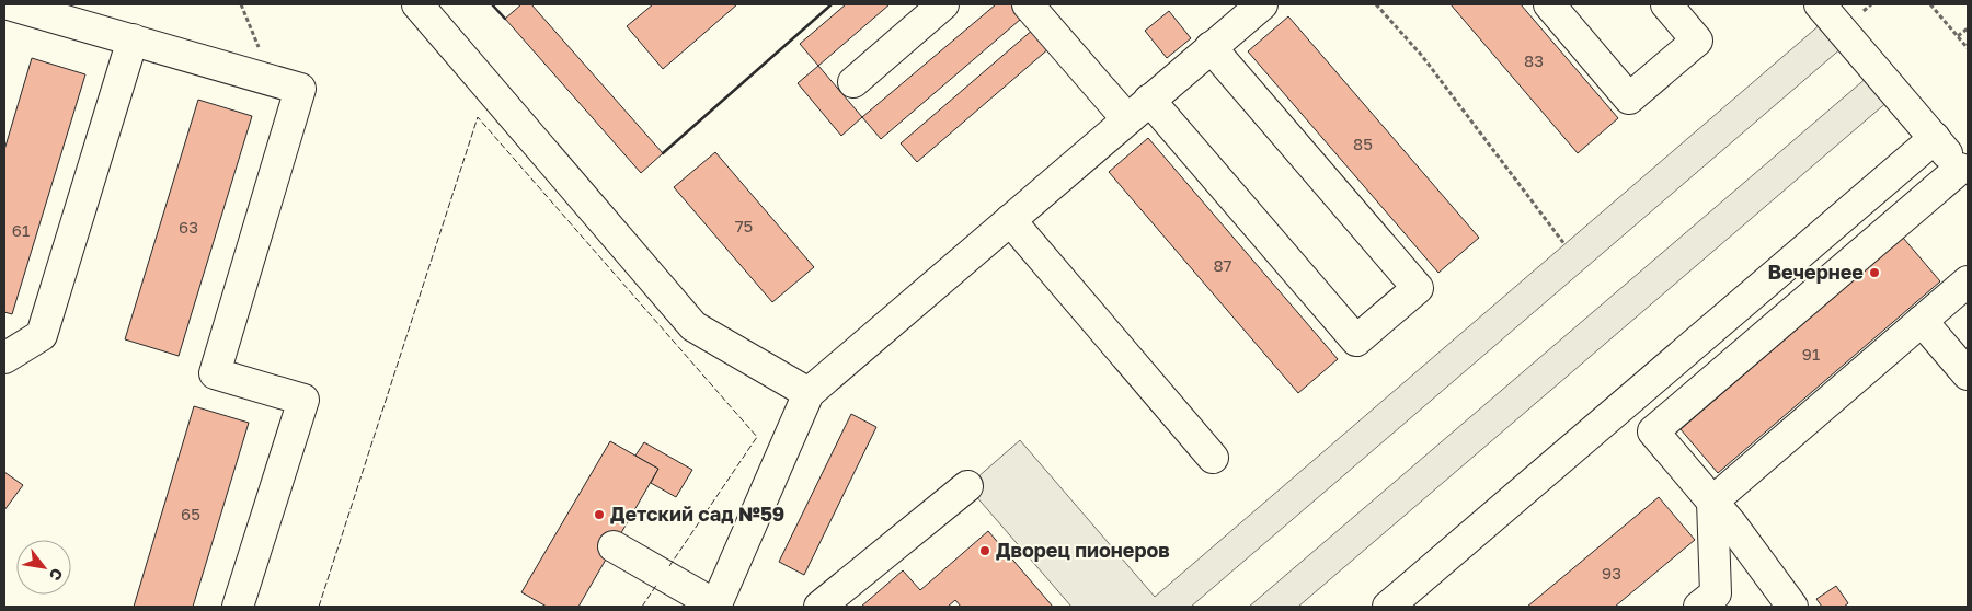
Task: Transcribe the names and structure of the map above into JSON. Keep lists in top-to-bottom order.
{
  "places": ["Вечернее", "Детский сад №59", "Дворец пионеров"],
  "house_numbers": [
    "83",
    "85",
    "75",
    "63",
    "61",
    "87",
    "91",
    "65",
    "93"
  ],
  "north": "bottom right"
}
